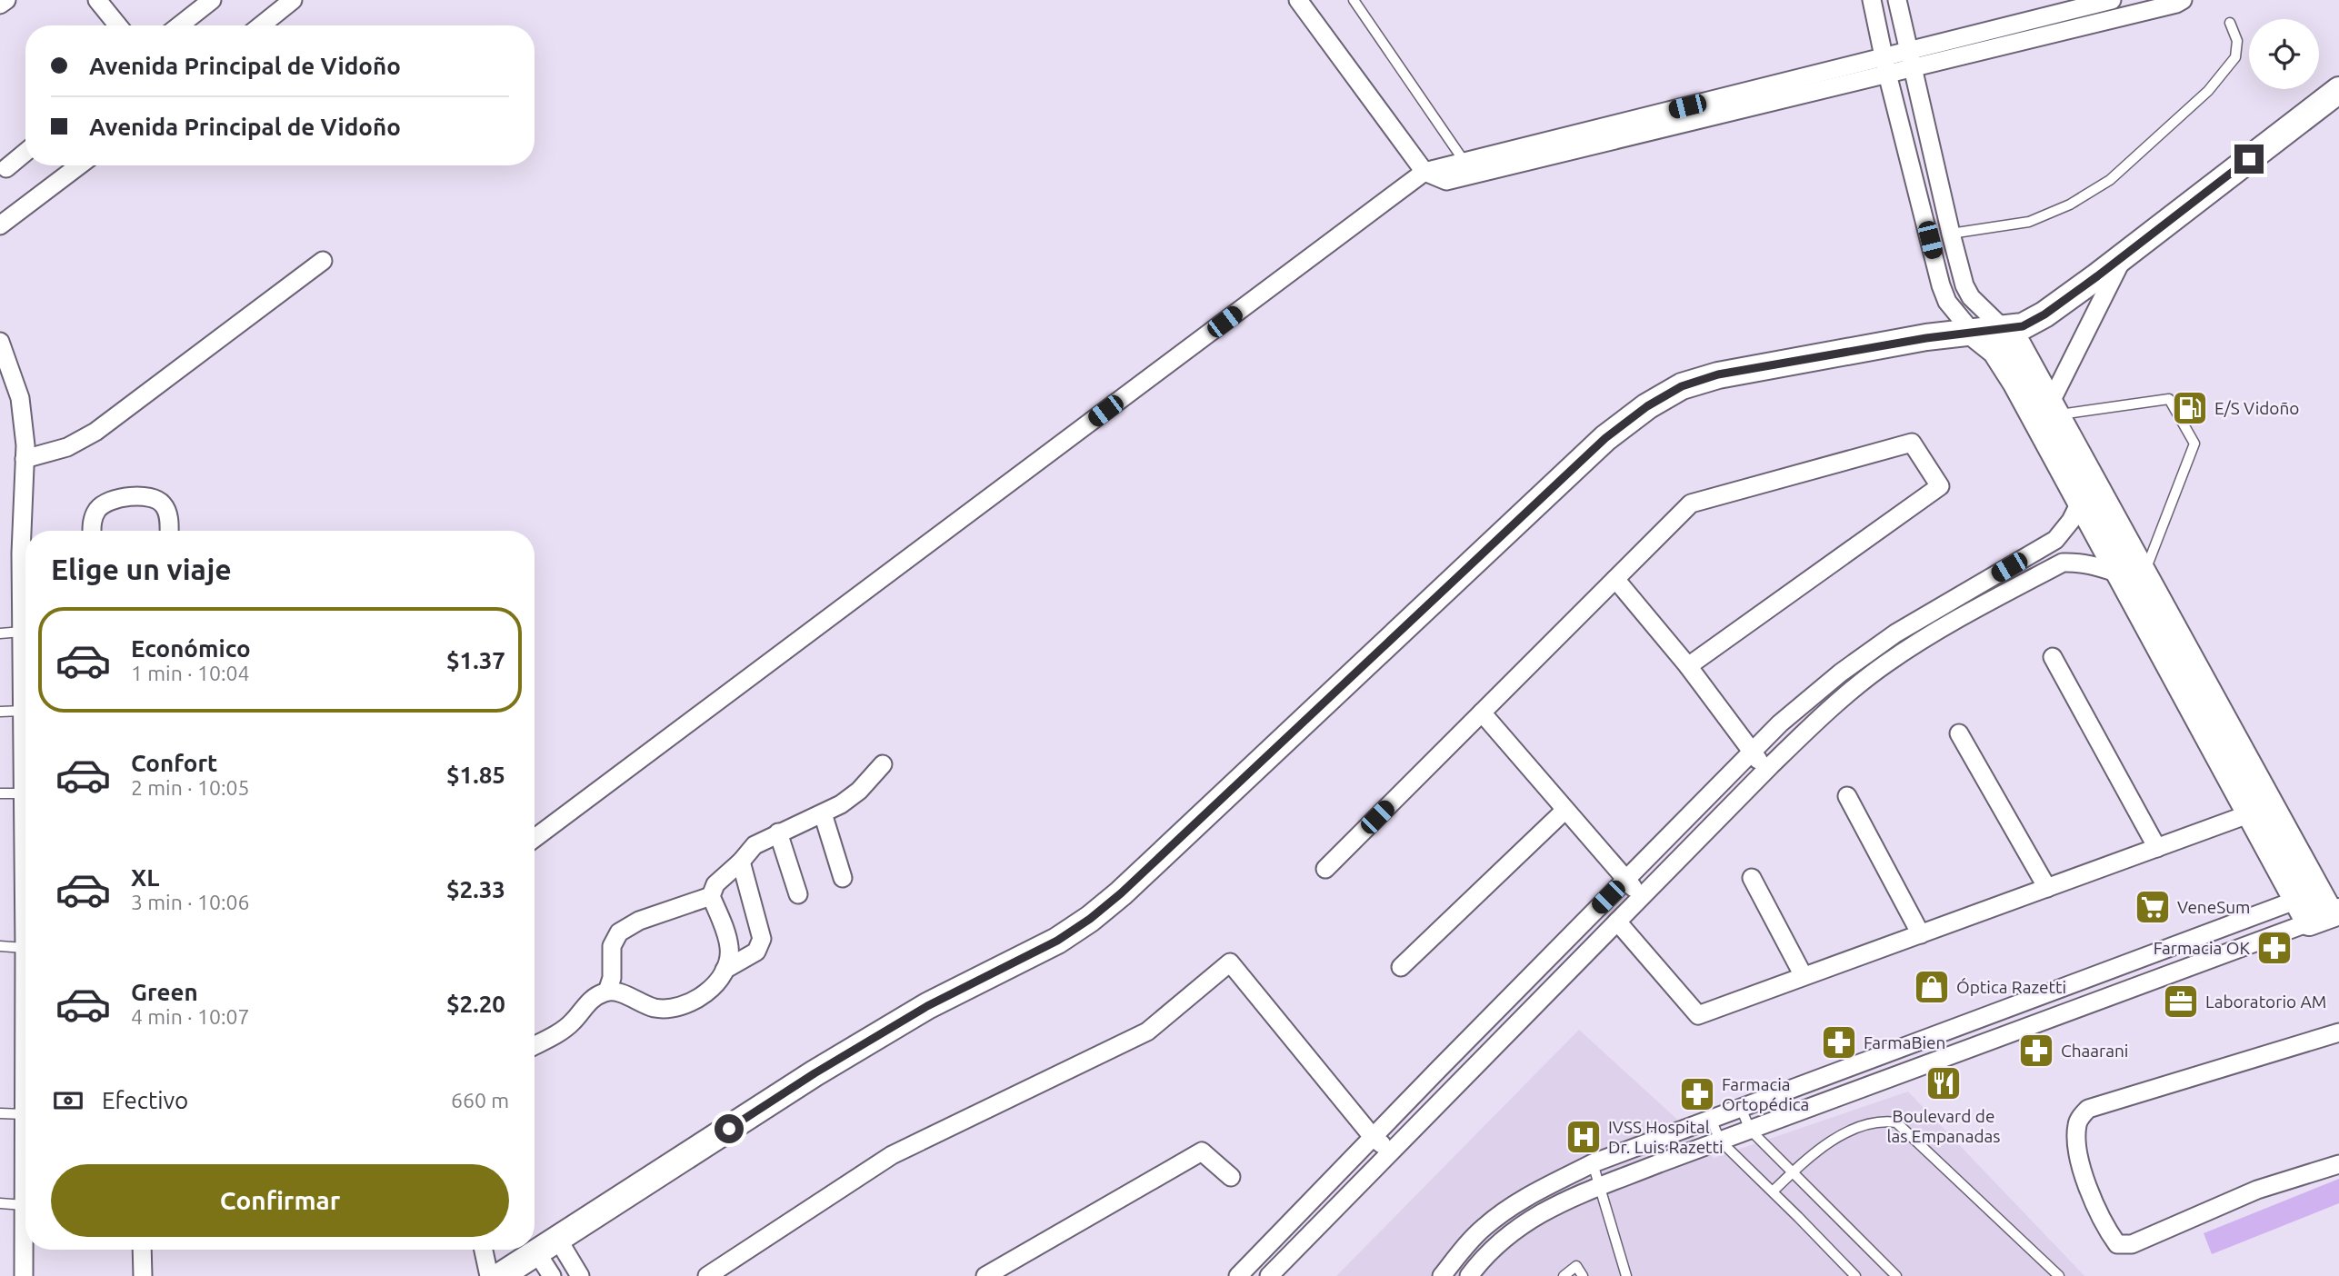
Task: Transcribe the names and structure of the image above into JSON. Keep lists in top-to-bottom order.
{
  "places": {
    "fuel station": ["E/S Vidoño"],
    "supermarket": ["VeneSum"],
    "pharmacy": [
      "Farmacia OK",
      "FarmaBien",
      "Chaarani",
      "Farmacia Ortopédica"
    ],
    "shop": ["Óptica Razetti"],
    "office": ["Laboratorio AM"],
    "restaurant": ["Boulevard de las Empanadas"],
    "hospital": ["IVSS Hospital Dr. Luis Razetti"]
  },
  "page": {
    "banner": ["Avenida Principal de Vidoño", "Avenida Principal de Vidoño"],
    "heading": "Elige un viaje",
    "list": [
      {
        "name": "Económico",
        "note": "1 min · 10:04",
        "value": "$1.37"
      },
      {
        "name": "Confort",
        "note": "2 min · 10:05",
        "value": "$1.85"
      },
      {
        "name": "XL",
        "note": "3 min · 10:06",
        "value": "$2.33"
      },
      {
        "name": "Green",
        "note": "4 min · 10:07",
        "value": "$2.20"
      }
    ],
    "pay": ["Efectivo", "660 m"],
    "buttons": "Confirmar"
  }
}
